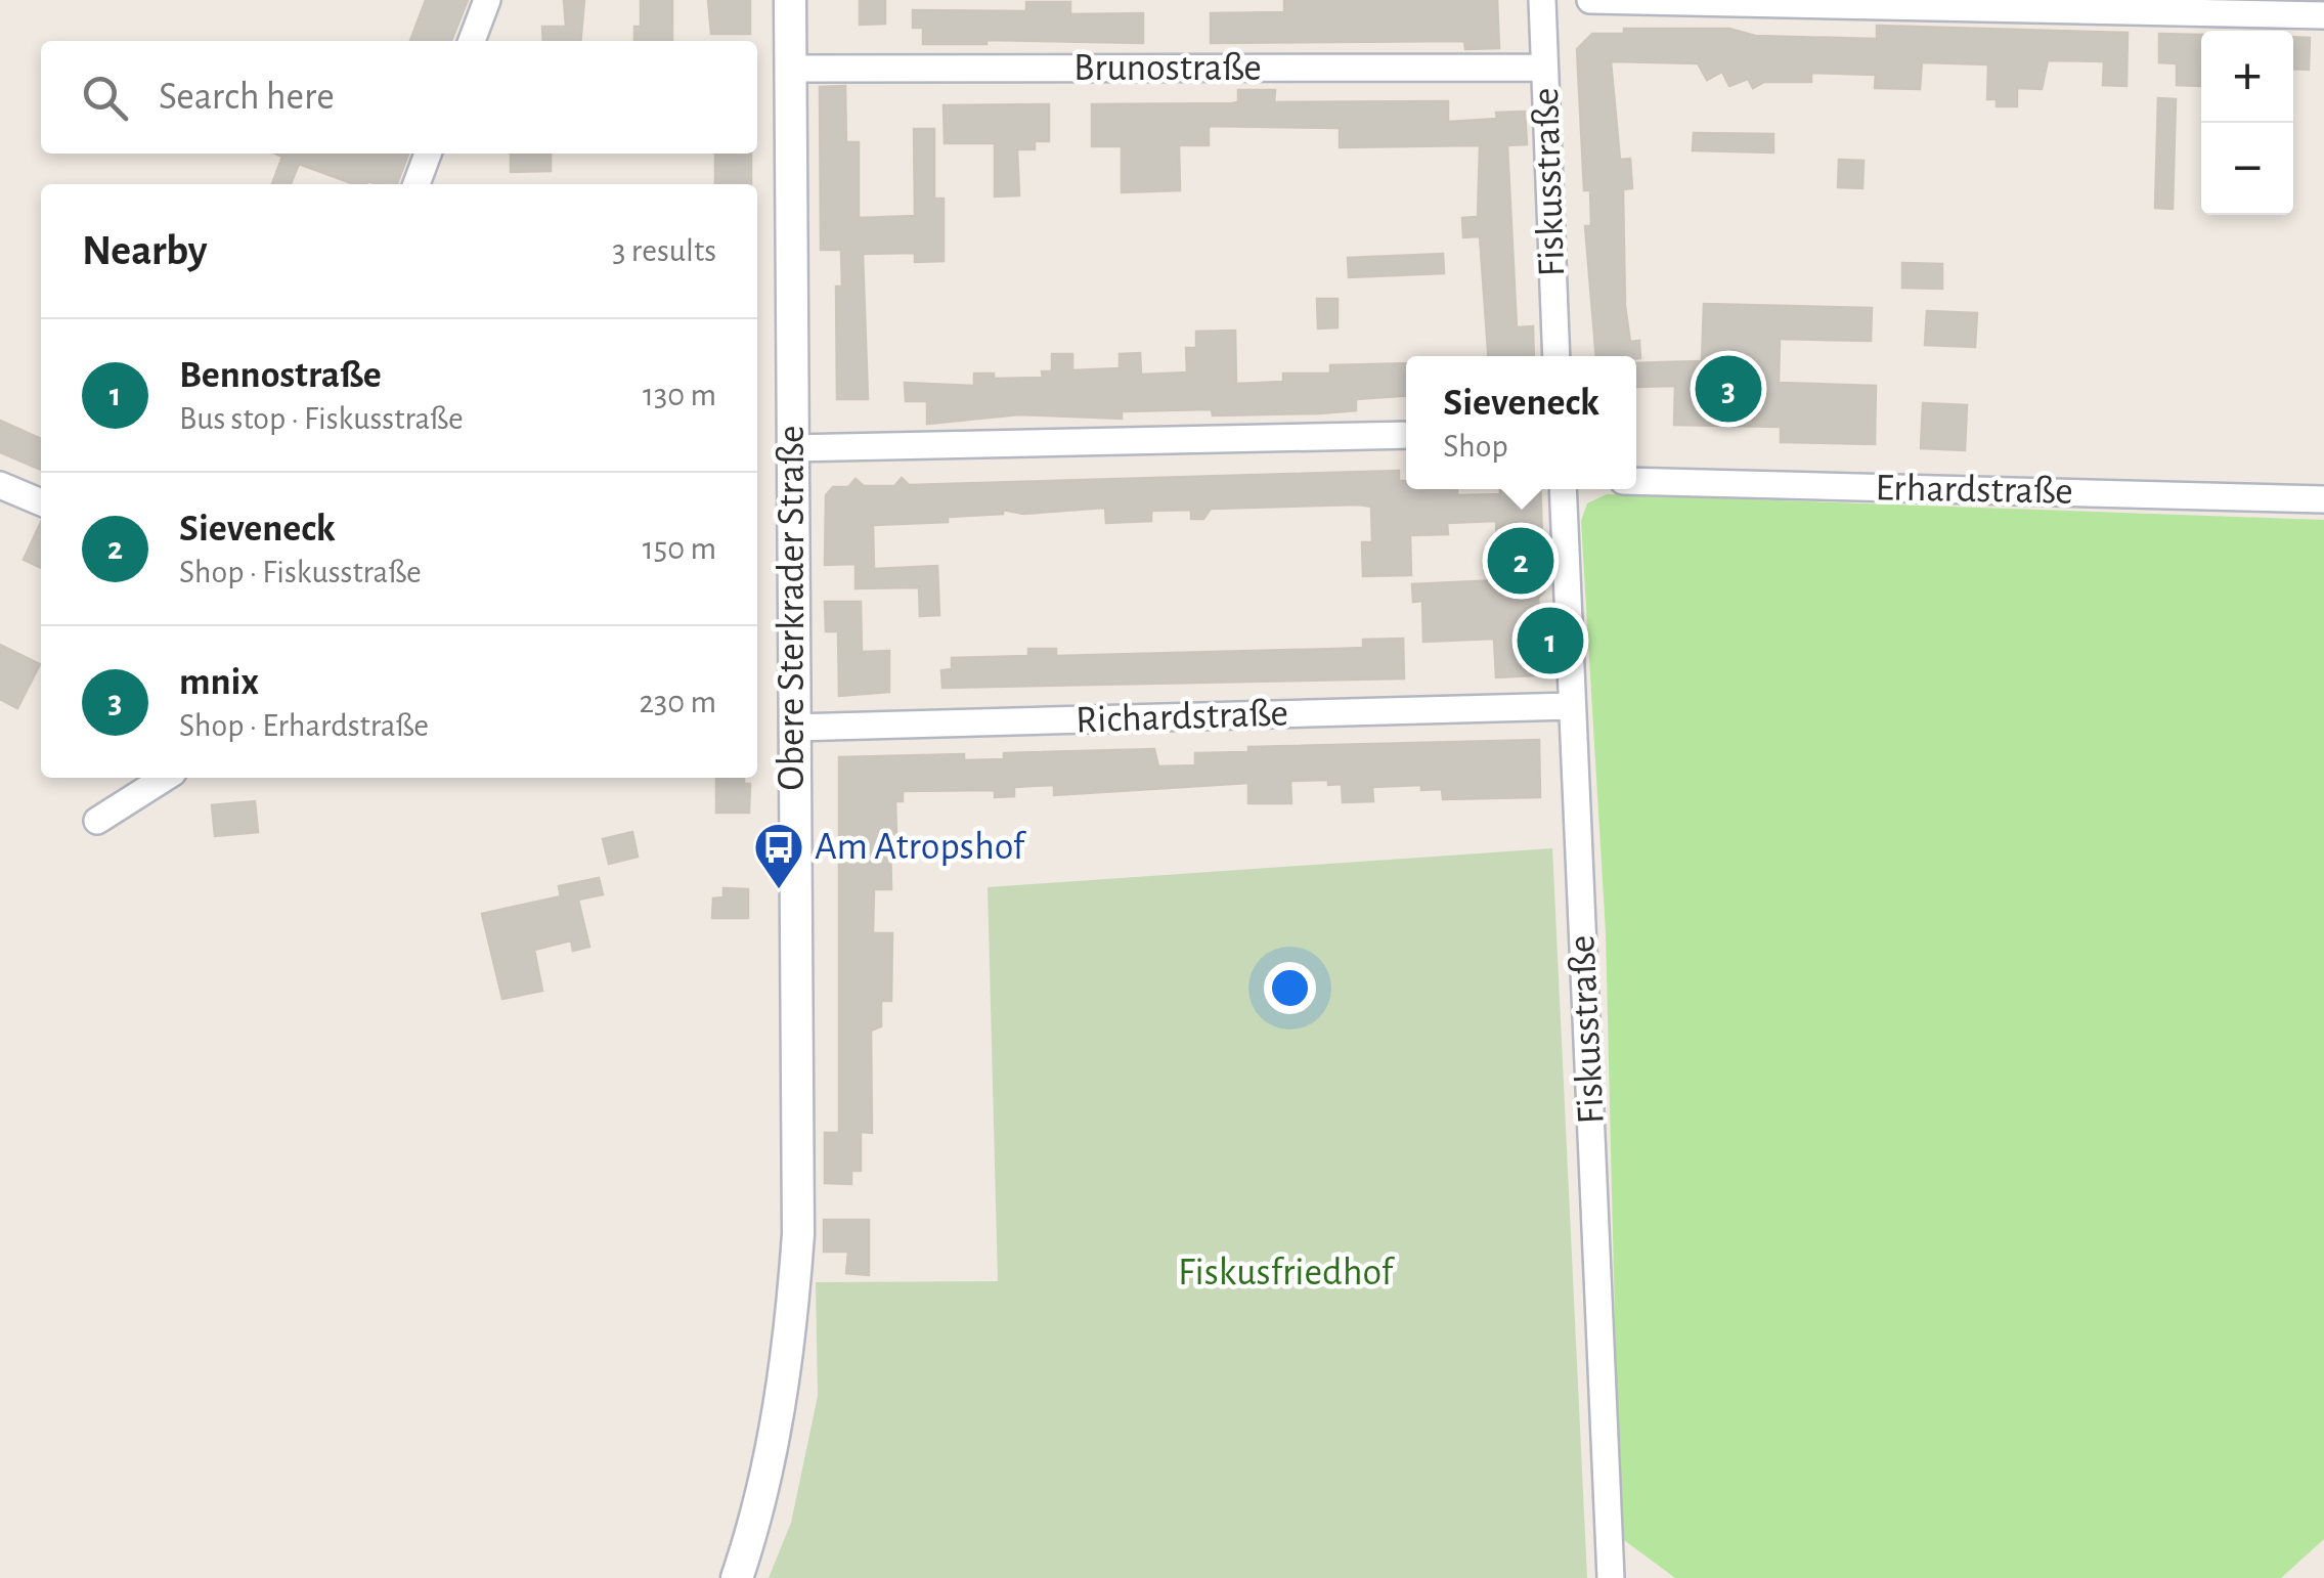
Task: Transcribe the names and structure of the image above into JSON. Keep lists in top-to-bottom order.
{
  "streets": {
    "street": [
      "Brunostraße",
      "Fiskusstraße",
      "Erhardstraße",
      "Obere Sterkrader Straße",
      "Richardstraße"
    ]
  },
  "crossings": [
    ["Brunostraße", "Fiskusstraße"],
    ["Brunostraße", "Obere Sterkrader Straße"],
    ["Fiskusstraße", "Richardstraße"],
    ["Obere Sterkrader Straße", "Richardstraße"]
  ],
  "parks": ["Fiskusfriedhof"],
  "places": {
    "bus stop": ["Am Atropshof"]
  },
  "page": {
    "map_buttons": ["+", "−"],
    "search": "Search here",
    "heading": ["Nearby", "3 results"],
    "list": [
      {
        "mark": "1",
        "name": "Bennostraße",
        "note": "Bus stop · Fiskusstraße",
        "value": "130 m"
      },
      {
        "mark": "2",
        "name": "Sieveneck",
        "note": "Shop · Fiskusstraße",
        "value": "150 m"
      },
      {
        "mark": "3",
        "name": "mnix",
        "note": "Shop · Erhardstraße",
        "value": "230 m"
      }
    ],
    "pins": ["3", "2", "1"],
    "popup": ["Sieveneck", "Shop"]
  }
}
